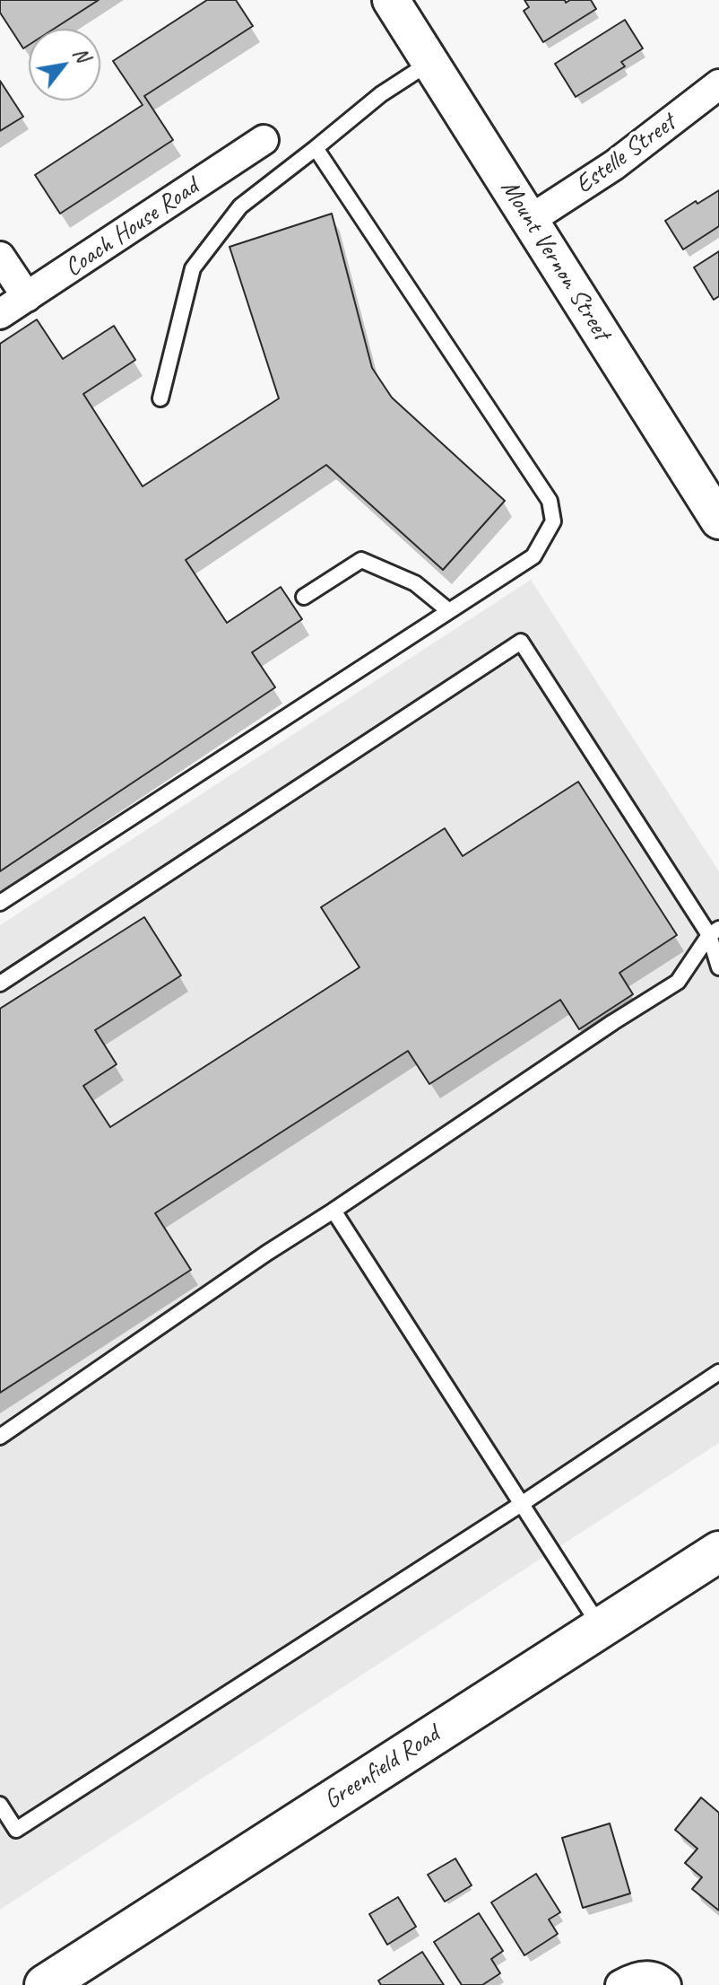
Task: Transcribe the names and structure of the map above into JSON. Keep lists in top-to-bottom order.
{
  "streets": {
    "main road": ["Greenfield Road"],
    "street": ["Estelle Street", "Coach House Road", "Mount Vernon Street"]
  },
  "crossings": [
    ["Estelle Street", "Mount Vernon Street"]
  ],
  "north": "top right"
}
